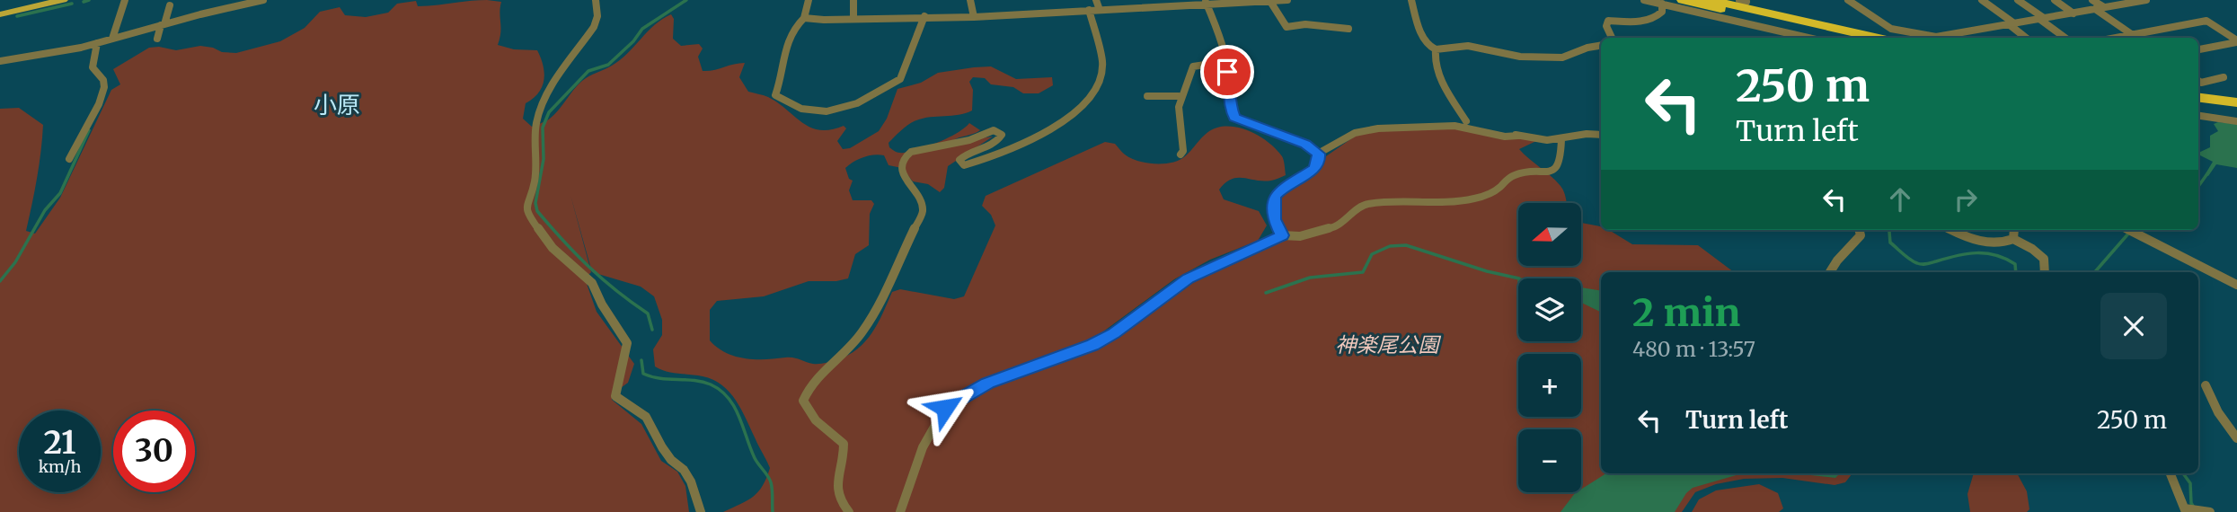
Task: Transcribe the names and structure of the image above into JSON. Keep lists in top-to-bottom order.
{
  "districts": ["小原"],
  "parks": ["神楽尾公園"],
  "north": "left",
  "page": {
    "turn": ["250 m", "Turn left"],
    "map_buttons": ["+", "−"],
    "heading": ["2 min", "480 m · 13:57"],
    "list": [
      {
        "name": "Turn left",
        "value": "250 m"
      }
    ],
    "speed": "21 km/h",
    "limit": "30"
  }
}
